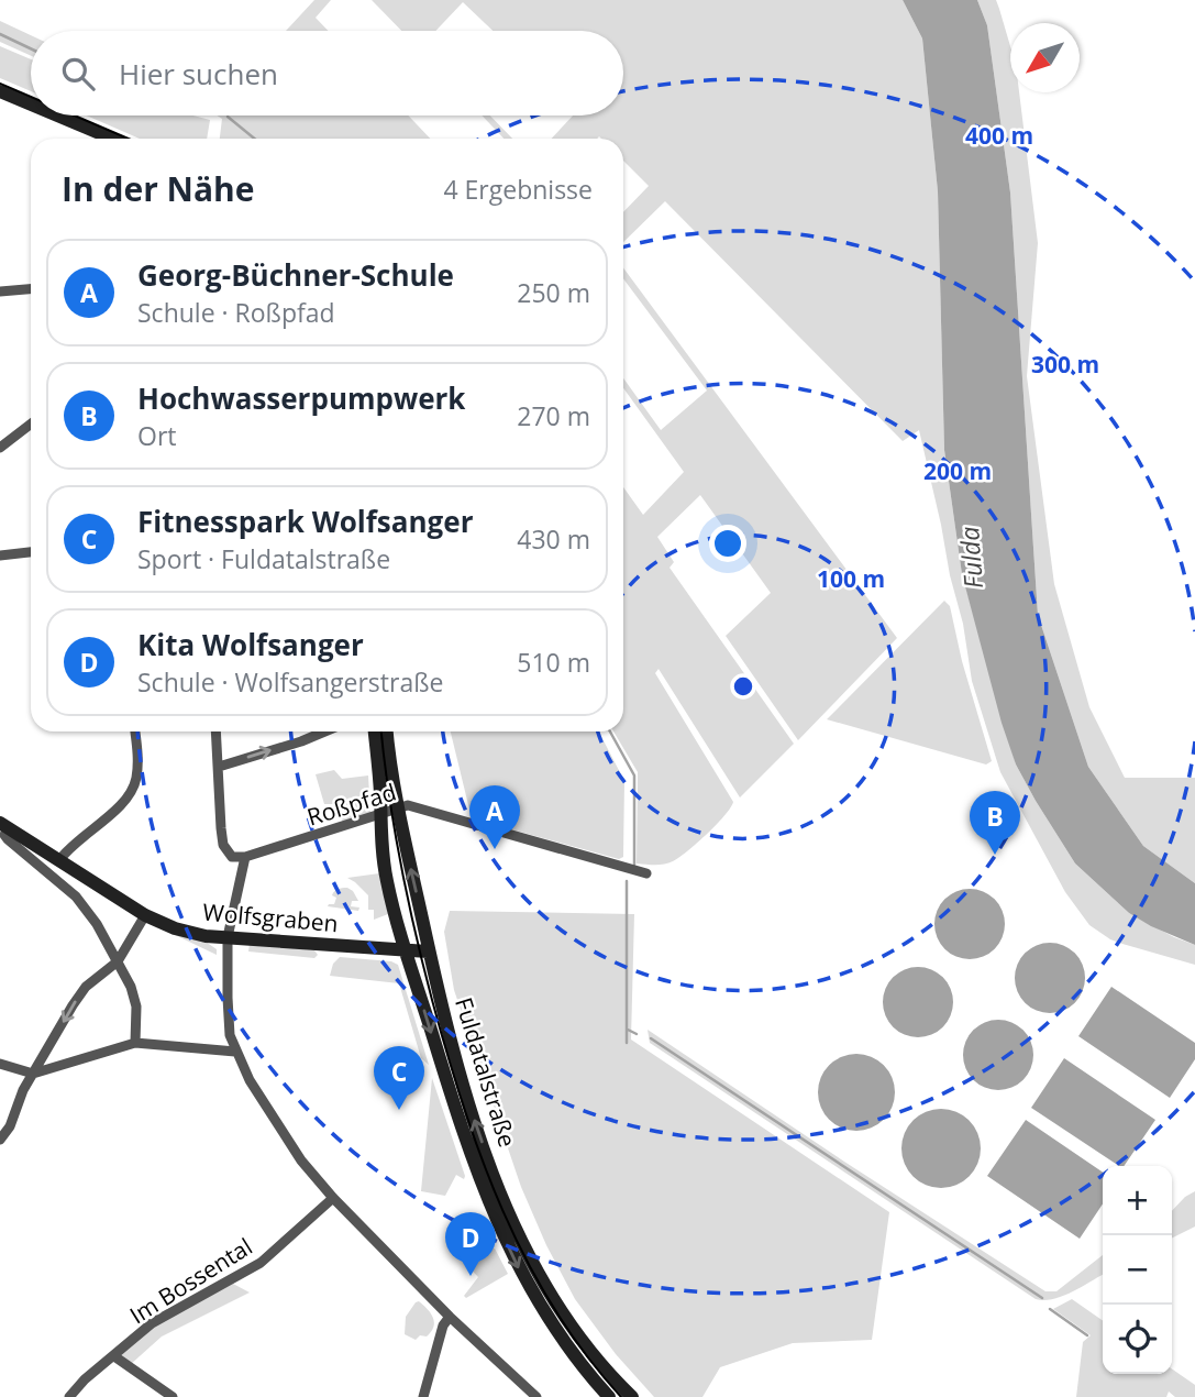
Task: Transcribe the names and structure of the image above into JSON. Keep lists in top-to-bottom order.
{
  "streets": {
    "main road": ["Wolfsgraben", "Fuldatalstraße"],
    "street": ["Roßpfad", "Im Bossental"]
  },
  "crossings": [
    ["Roßpfad", "Fuldatalstraße"],
    ["Wolfsgraben", "Fuldatalstraße"]
  ],
  "water": ["Fulda"],
  "north": "bottom left",
  "page": {
    "search": "Hier suchen",
    "heading": ["In der Nähe", "4 Ergebnisse"],
    "list": [
      {
        "mark": "A",
        "name": "Georg-Büchner-Schule",
        "note": "Schule · Roßpfad",
        "value": "250 m"
      },
      {
        "mark": "B",
        "name": "Hochwasserpumpwerk",
        "note": "Ort",
        "value": "270 m"
      },
      {
        "mark": "C",
        "name": "Fitnesspark Wolfsanger",
        "note": "Sport · Fuldatalstraße",
        "value": "430 m"
      },
      {
        "mark": "D",
        "name": "Kita Wolfsanger",
        "note": "Schule · Wolfsangerstraße",
        "value": "510 m"
      }
    ],
    "pins": [
      "A",
      "B",
      "C",
      "D"
    ],
    "map_buttons": ["+", "−"]
  },
  "rings": [
    "400 m",
    "300 m",
    "200 m",
    "100 m"
  ]
}
